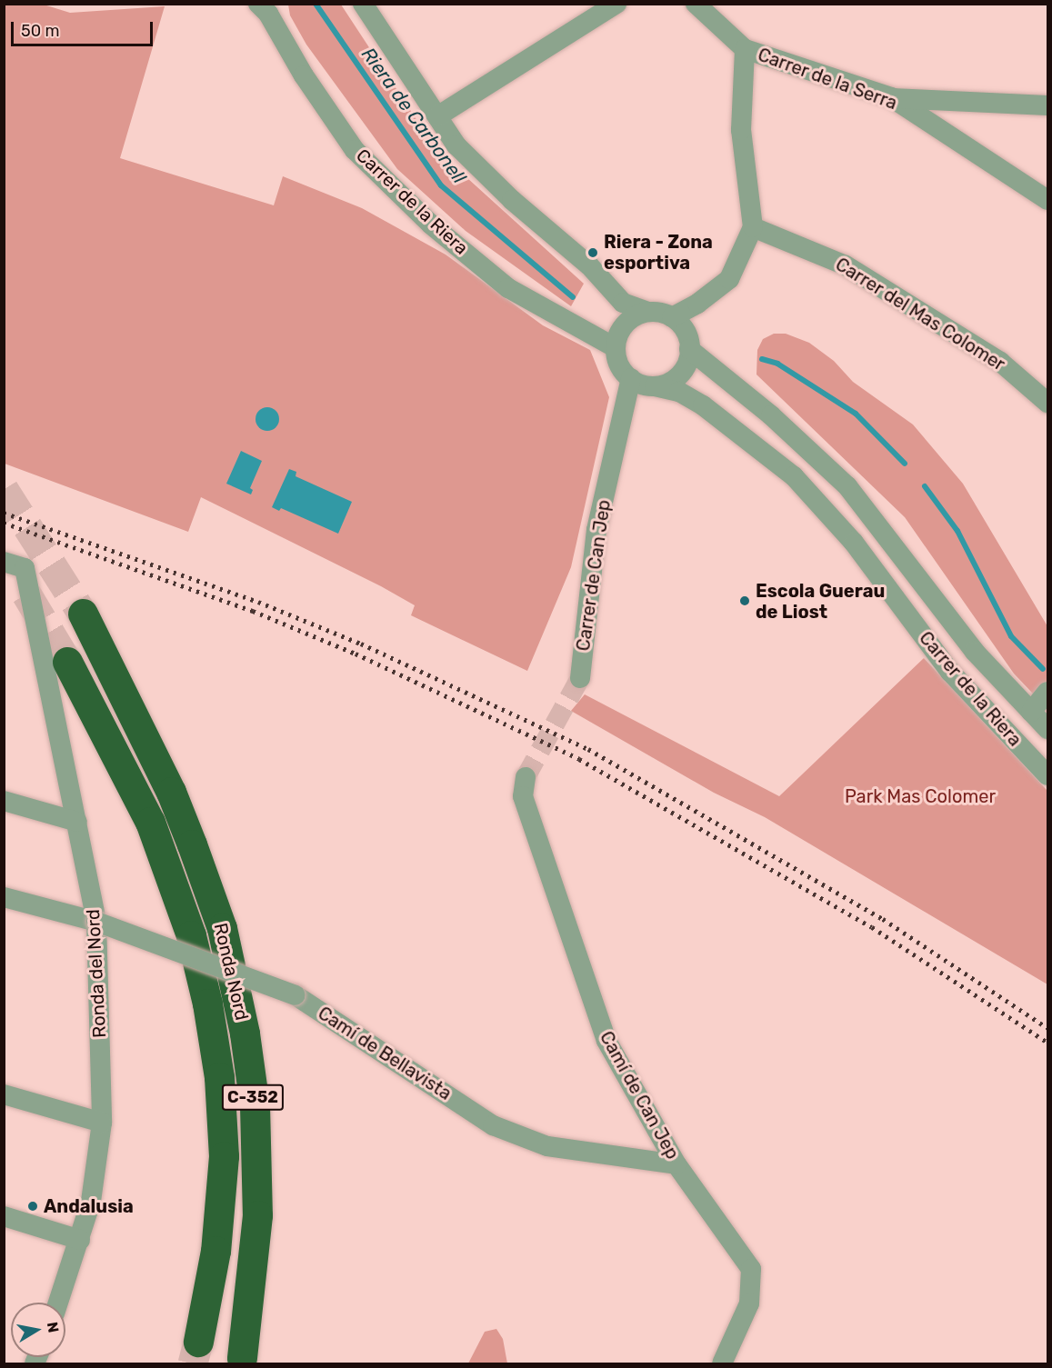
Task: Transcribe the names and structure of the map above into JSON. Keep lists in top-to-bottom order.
{
  "streets": {
    "highway": ["Ronda Nord", "C-352"],
    "street": [
      "Carrer de la Serra",
      "Carrer de la Riera",
      "Carrer del Mas Colomer",
      "Carrer de Can Jep",
      "Ronda del Nord",
      "Camí de Bellavista",
      "Camí de Can Jep"
    ]
  },
  "crossings": [
    ["Carrer de la Riera", "Carrer de Can Jep"],
    ["Ronda del Nord", "Camí de Bellavista"],
    ["Camí de Bellavista", "Camí de Can Jep"]
  ],
  "water": ["Riera de Carbonell"],
  "parks": ["Park Mas Colomer"],
  "places": ["Riera - Zona esportiva", "Escola Guerau de Liost", "Andalusia"],
  "scale_bar": "50 m",
  "north": "right"
}
